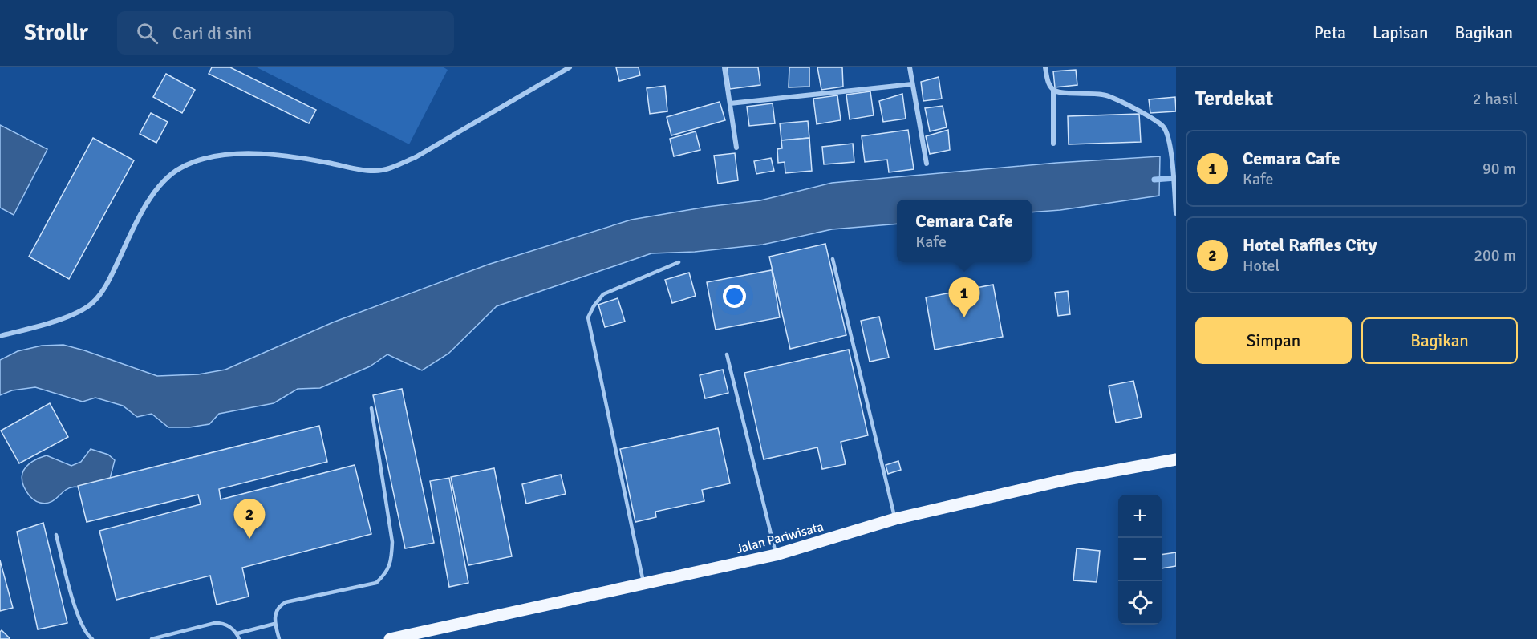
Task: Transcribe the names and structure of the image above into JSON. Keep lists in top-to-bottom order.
{
  "streets": {
    "main road": ["Jalan Pariwisata"]
  },
  "page": {
    "header": "Strollr",
    "search": "Cari di sini",
    "nav": ["Peta", "Lapisan", "Bagikan"],
    "heading": ["Terdekat", "2 hasil"],
    "list": [
      {
        "mark": "1",
        "name": "Cemara Cafe",
        "note": "Kafe",
        "value": "90 m"
      },
      {
        "mark": "2",
        "name": "Hotel Raffles City",
        "note": "Hotel",
        "value": "200 m"
      }
    ],
    "popup": ["Cemara Cafe", "Kafe"],
    "pins": ["1", "2"],
    "buttons": ["Simpan", "Bagikan"],
    "map_buttons": ["+", "−"]
  }
}
